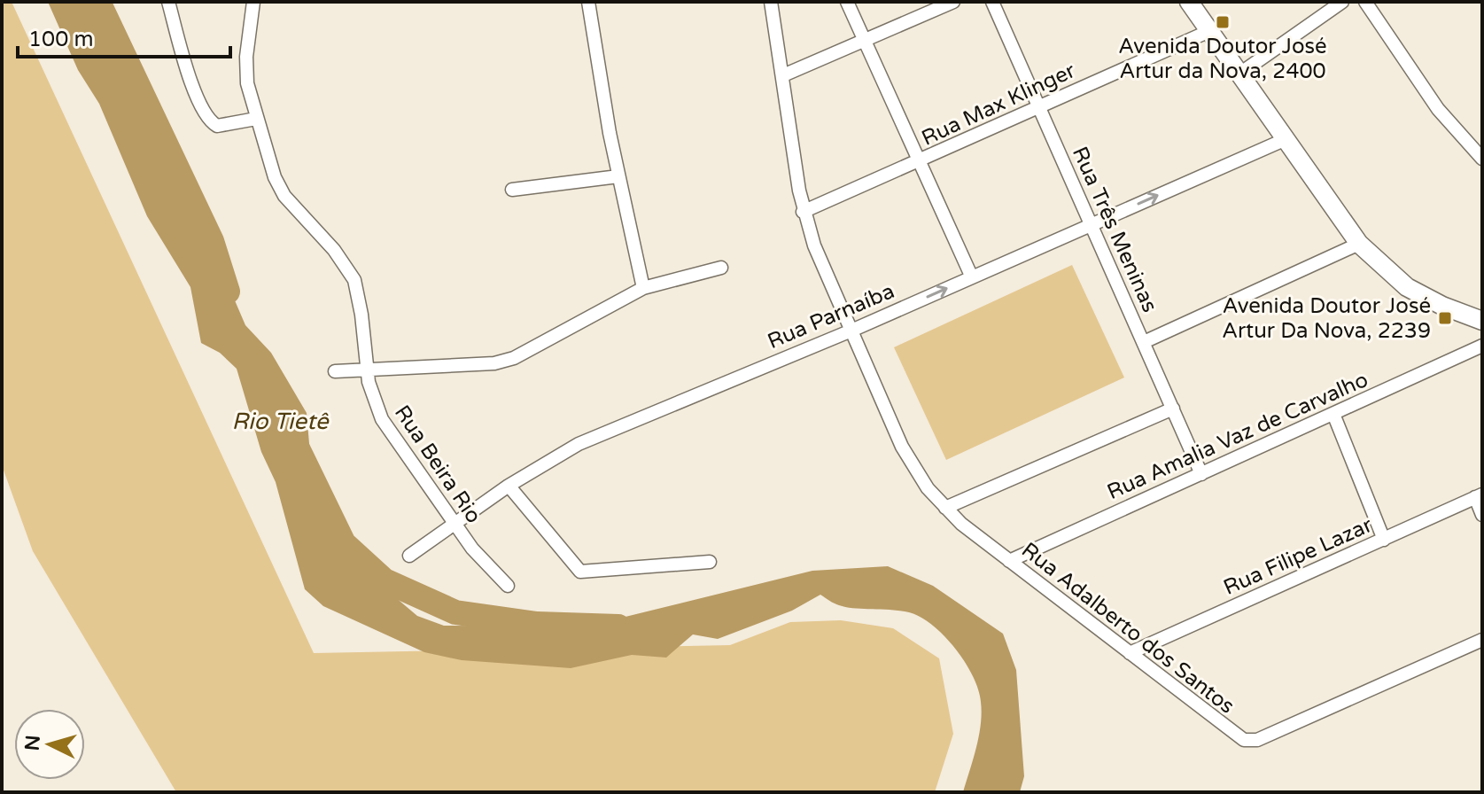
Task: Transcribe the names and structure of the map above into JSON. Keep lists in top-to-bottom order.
{
  "streets": {
    "street": [
      "Rua Max Klinger",
      "Rua Três Meninas",
      "Rua Parnaíba",
      "Rua Amalia Vaz de Carvalho",
      "Rua Beira Rio",
      "Rua Filipe Lazar",
      "Rua Adalberto dos Santos"
    ]
  },
  "crossings": [
    ["Rua Max Klinger", "Rua Três Meninas"],
    ["Rua Max Klinger", "Rua Adalberto dos Santos"],
    ["Rua Três Meninas", "Rua Parnaíba"],
    ["Rua Três Meninas", "Rua Amalia Vaz de Carvalho"],
    ["Rua Parnaíba", "Rua Beira Rio"],
    ["Rua Parnaíba", "Rua Adalberto dos Santos"],
    ["Rua Amalia Vaz de Carvalho", "Rua Adalberto dos Santos"],
    ["Rua Filipe Lazar", "Rua Adalberto dos Santos"]
  ],
  "one_way": ["Rua Parnaíba"],
  "water": ["Rio Tietê"],
  "places": {
    "transit": ["Avenida Doutor José Artur da Nova, 2400", "Avenida Doutor José Artur Da Nova, 2239"]
  },
  "scale_bar": "100 m",
  "north": "left"
}
